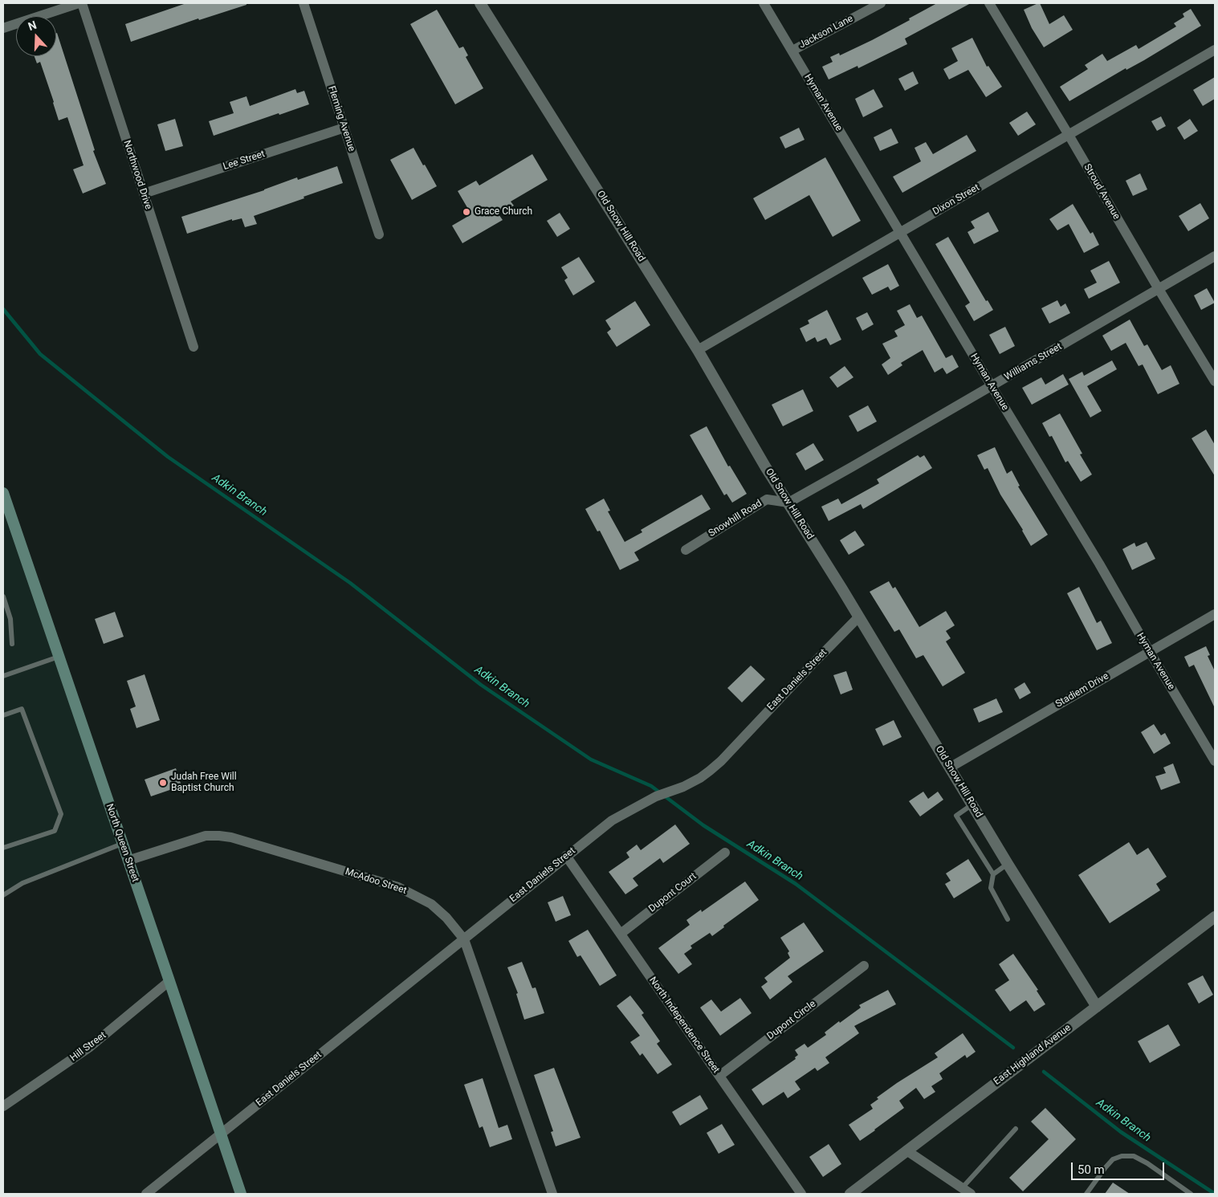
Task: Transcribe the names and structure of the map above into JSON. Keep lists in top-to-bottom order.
{
  "streets": {
    "main road": ["North Queen Street"],
    "street": [
      "Jackson Lane",
      "Hyman Avenue",
      "Fleming Avenue",
      "Lee Street",
      "Northwood Drive",
      "Stroud Avenue",
      "Dixon Street",
      "Old Snow Hill Road",
      "Williams Street",
      "Snowhill Road",
      "East Daniels Street",
      "Stadiem Drive",
      "McAdoo Street",
      "Dupont Court",
      "Dupont Circle",
      "North Independence Street",
      "Hill Street",
      "East Highland Avenue"
    ]
  },
  "crossings": [
    ["Jackson Lane", "Hyman Avenue"],
    ["Hyman Avenue", "Dixon Street"],
    ["Hyman Avenue", "Williams Street"],
    ["Hyman Avenue", "Stadiem Drive"],
    ["Fleming Avenue", "Lee Street"],
    ["Lee Street", "Northwood Drive"],
    ["Stroud Avenue", "Dixon Street"],
    ["Stroud Avenue", "Williams Street"],
    ["Dixon Street", "Old Snow Hill Road"],
    ["Old Snow Hill Road", "Williams Street"],
    ["Old Snow Hill Road", "Snowhill Road"],
    ["Old Snow Hill Road", "East Daniels Street"],
    ["Old Snow Hill Road", "Stadiem Drive"],
    ["Old Snow Hill Road", "East Highland Avenue"],
    ["Williams Street", "Snowhill Road"],
    ["East Daniels Street", "North Queen Street"],
    ["East Daniels Street", "McAdoo Street"],
    ["East Daniels Street", "North Independence Street"],
    ["North Queen Street", "McAdoo Street"],
    ["North Queen Street", "Hill Street"],
    ["Dupont Court", "North Independence Street"],
    ["Dupont Circle", "North Independence Street"]
  ],
  "water": ["Adkin Branch"],
  "places": ["Grace Church", "Judah Free Will Baptist Church"],
  "scale_bar": "50 m",
  "north": "top"
}
